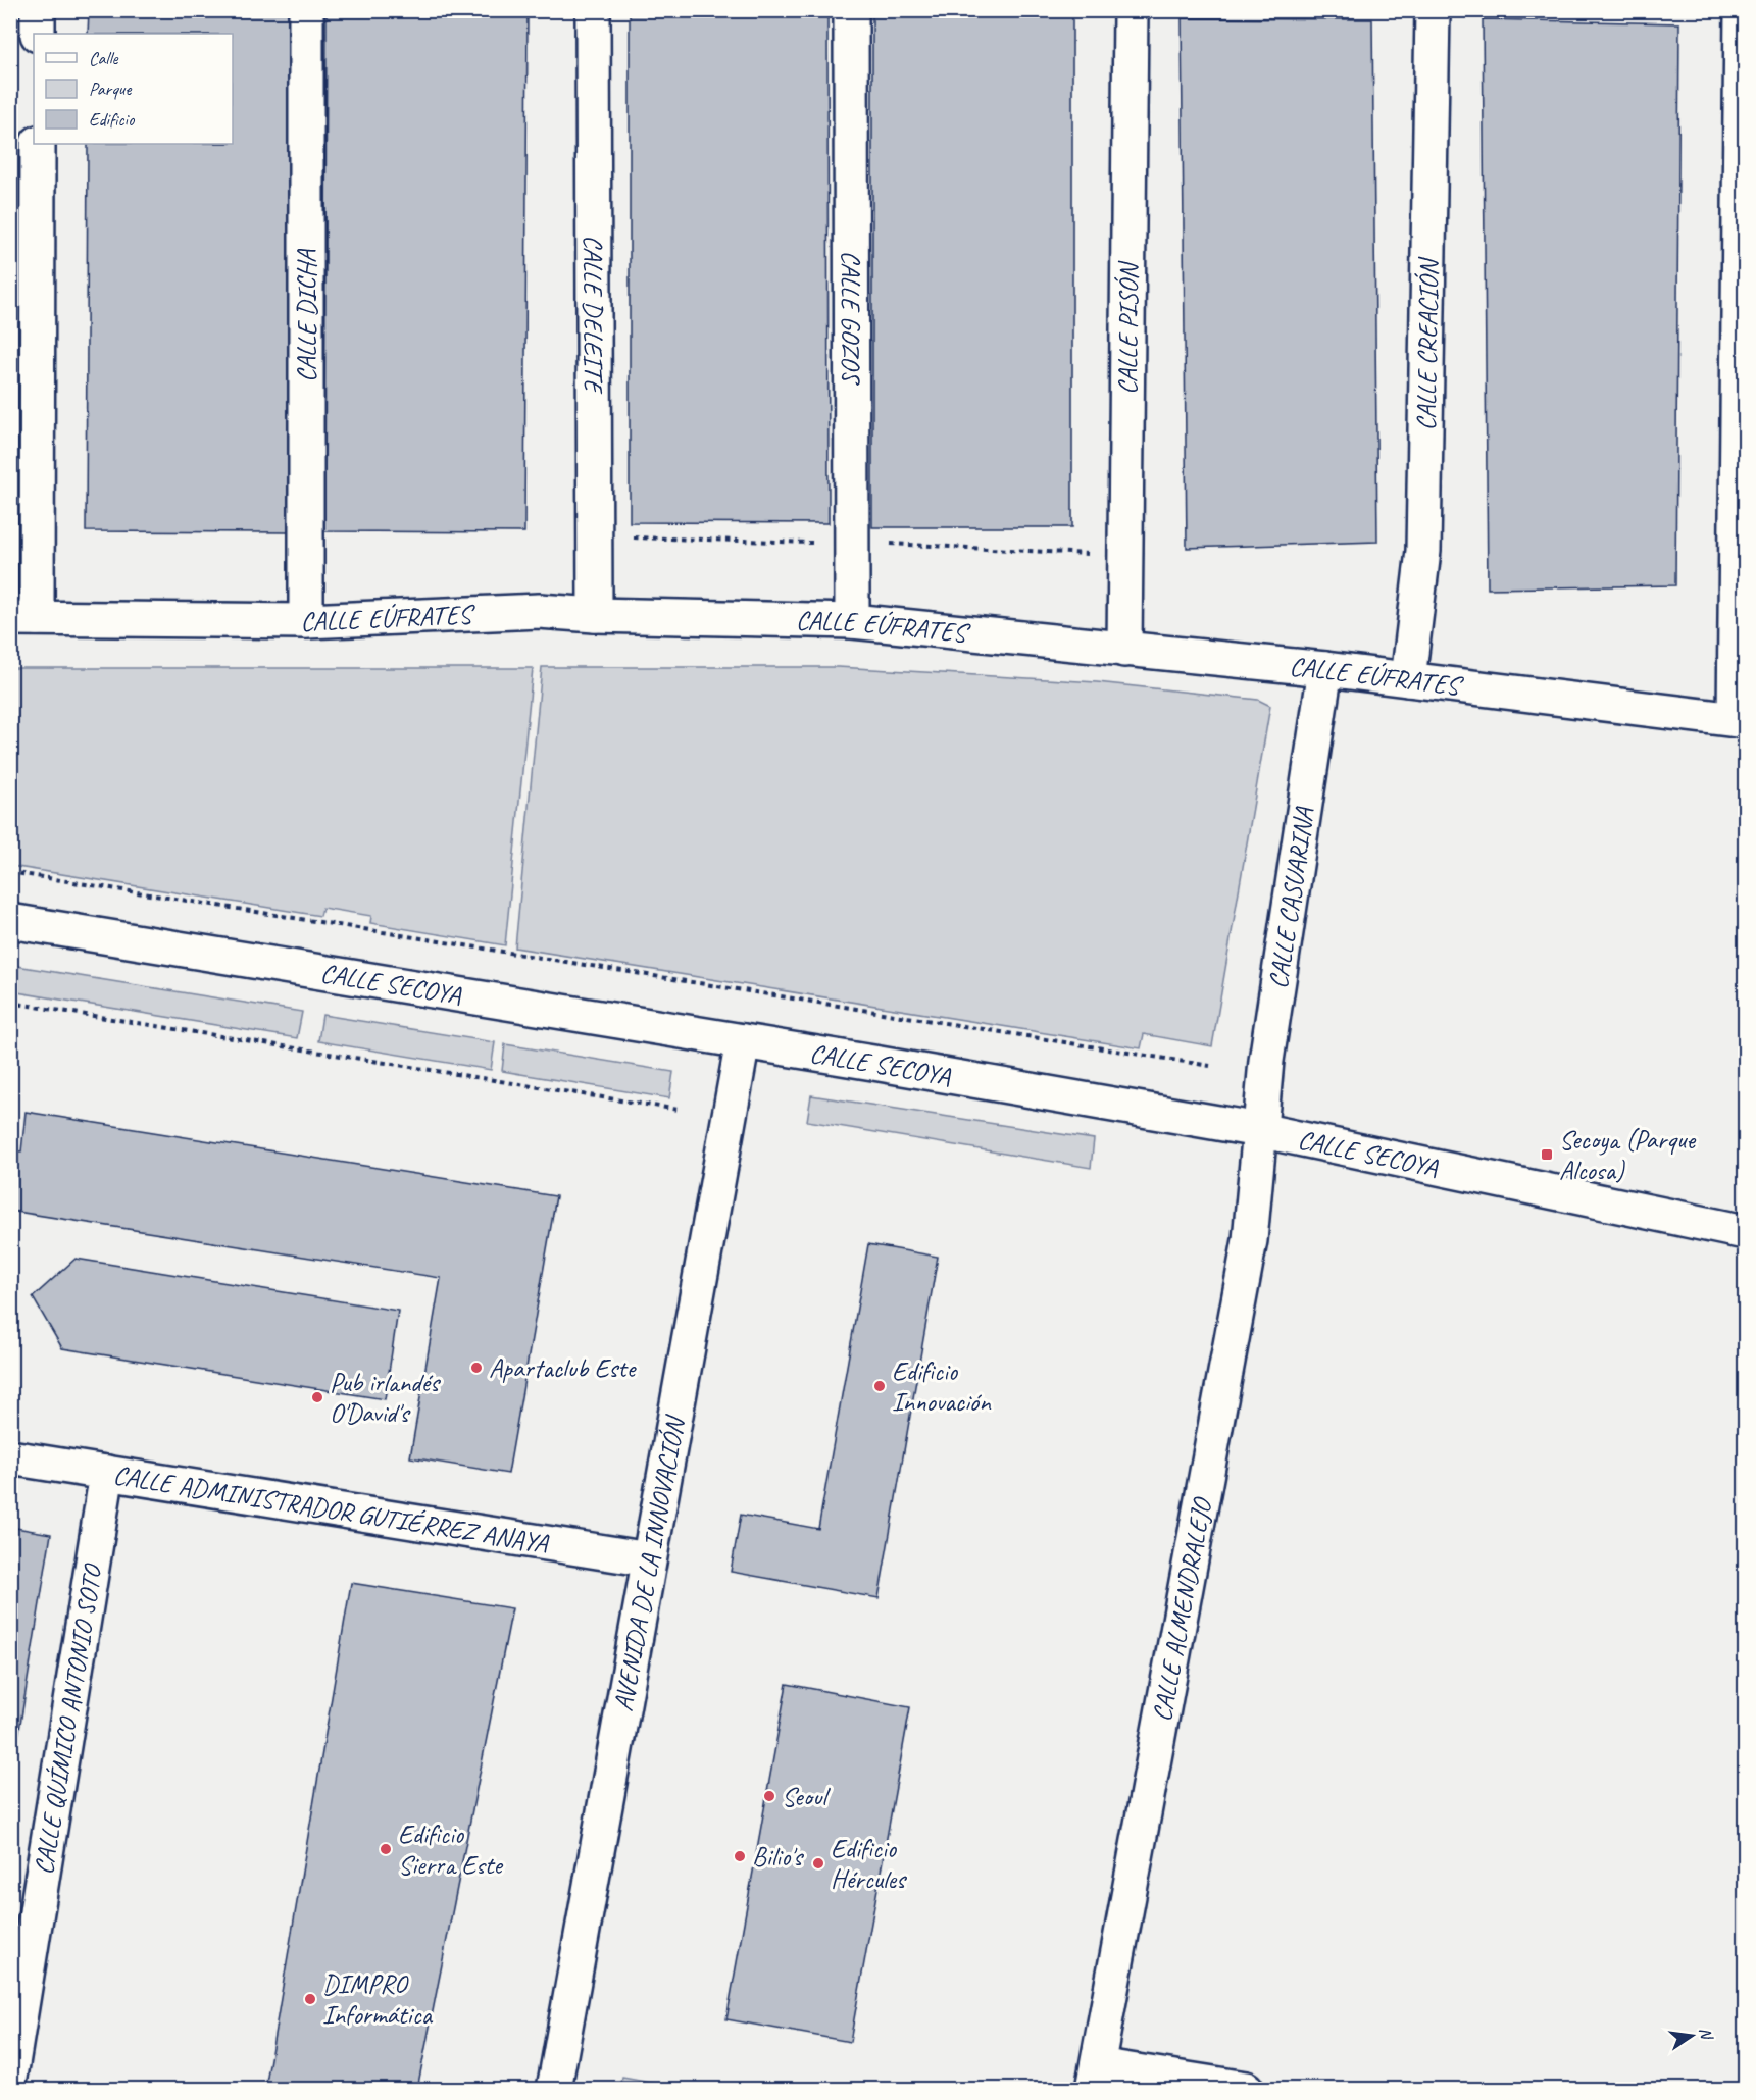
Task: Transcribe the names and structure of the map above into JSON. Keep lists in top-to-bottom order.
{
  "streets": {
    "street": [
      "CALLE DELEITE",
      "CALLE DICHA",
      "CALLE GOZOS",
      "CALLE PISÓN",
      "CALLE CREACIÓN",
      "CALLE EÚFRATES",
      "CALLE CASUARINA",
      "CALLE SECOYA",
      "CALLE ADMINISTRADOR GUTIÉRREZ ANAYA",
      "AVENIDA DE LA INNOVACIÓN",
      "CALLE ALMENDRALEJO",
      "CALLE QUÍMICO ANTONIO SOTO"
    ]
  },
  "crossings": [
    ["CALLE DELEITE", "CALLE EÚFRATES"],
    ["CALLE DICHA", "CALLE EÚFRATES"],
    ["CALLE GOZOS", "CALLE EÚFRATES"],
    ["CALLE PISÓN", "CALLE EÚFRATES"],
    ["CALLE CREACIÓN", "CALLE EÚFRATES"],
    ["CALLE EÚFRATES", "CALLE CASUARINA"],
    ["CALLE CASUARINA", "CALLE SECOYA"],
    ["CALLE CASUARINA", "CALLE ALMENDRALEJO"],
    ["CALLE SECOYA", "AVENIDA DE LA INNOVACIÓN"],
    ["CALLE SECOYA", "CALLE ALMENDRALEJO"],
    ["CALLE ADMINISTRADOR GUTIÉRREZ ANAYA", "AVENIDA DE LA INNOVACIÓN"],
    ["CALLE ADMINISTRADOR GUTIÉRREZ ANAYA", "CALLE QUÍMICO ANTONIO SOTO"]
  ],
  "places": {
    "transit": ["Secoya (Parque Alcosa)"],
    "other": [
      "Apartaclub Este",
      "Edificio Innovación",
      "Pub irlandés O'David's",
      "Seoul",
      "Edificio Sierra Este",
      "Bilio's",
      "Edificio Hércules",
      "DIMPRO Informática"
    ]
  },
  "legend": ["Calle", "Parque", "Edificio"],
  "north": "right"
}
